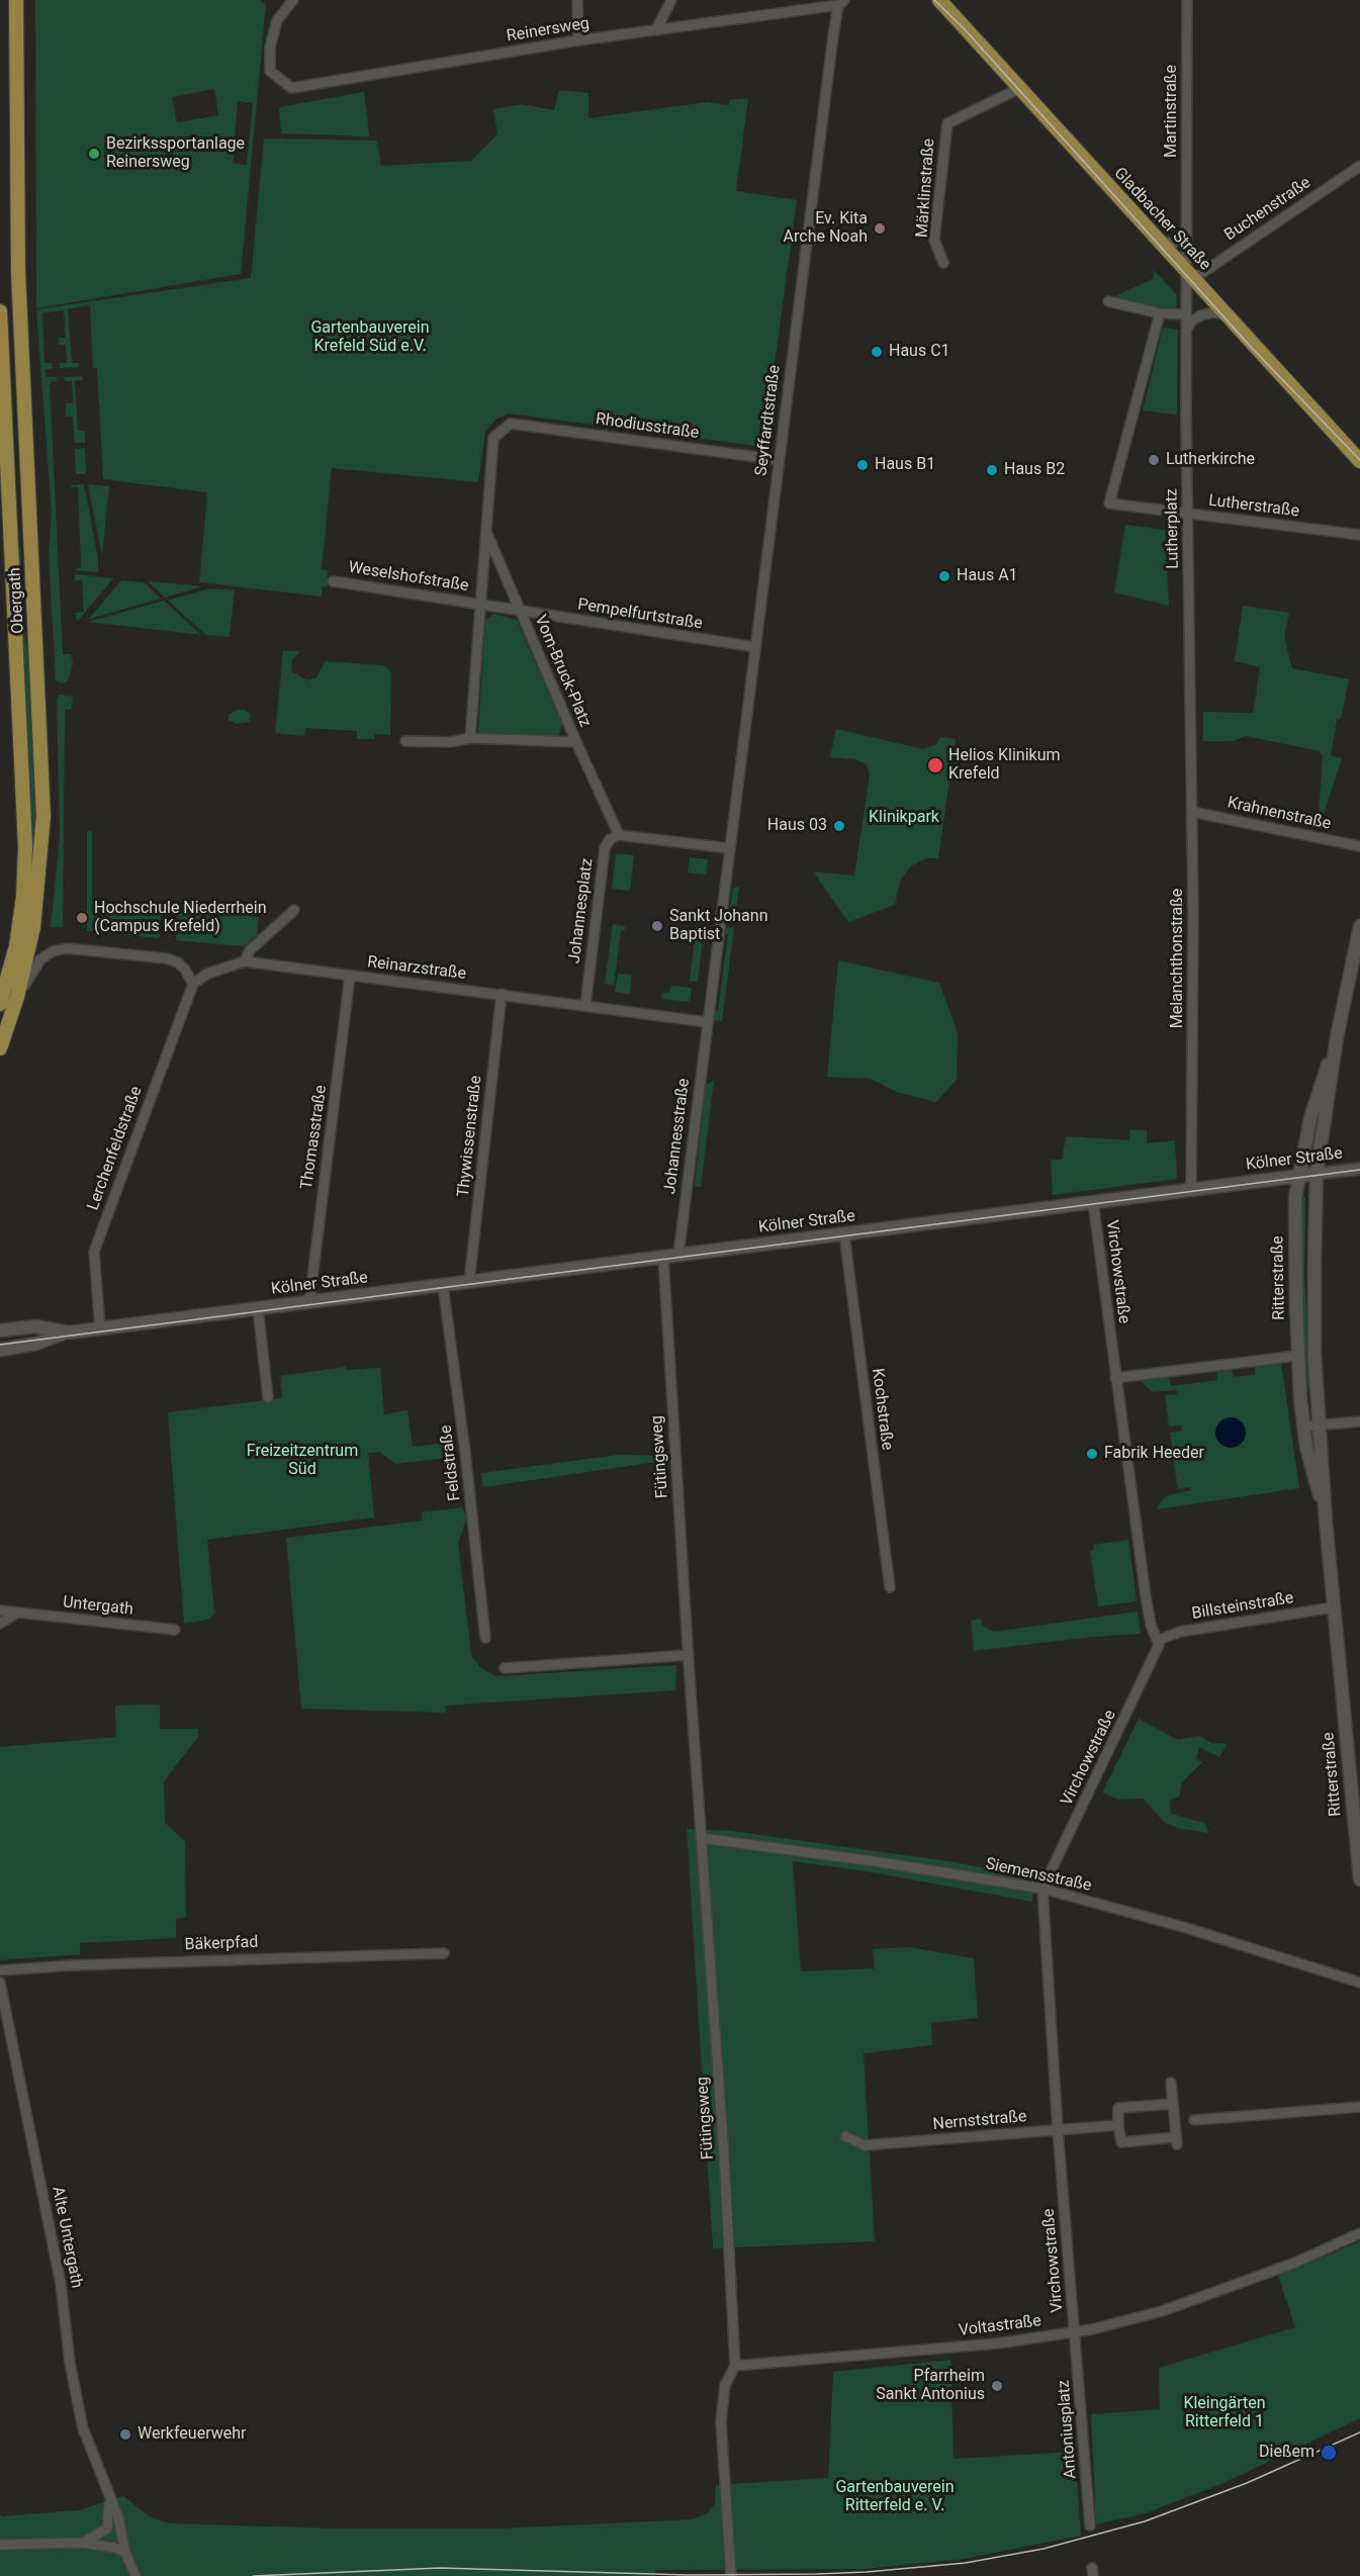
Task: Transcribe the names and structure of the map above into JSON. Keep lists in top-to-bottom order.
{
  "streets": {
    "main road": [
      "Gladbacher Straße",
      "Obergath",
      "Kölner Straße",
      "Ritterstraße"
    ],
    "street": [
      "Reinersweg",
      "Martinstraße",
      "Märklinstraße",
      "Buchenstraße",
      "Seyffardtstraße",
      "Rhodiusstraße",
      "Lutherstraße",
      "Lutherplatz",
      "Weselshofstraße",
      "Pempelfurtstraße",
      "Vom-Bruck-Platz",
      "Krahnenstraße",
      "Johannesplatz",
      "Melanchthonstraße",
      "Reinarzstraße",
      "Thywissenstraße",
      "Johannesstraße",
      "Thomasstraße",
      "Lerchenfeldstraße",
      "Virchowstraße",
      "Kochstraße",
      "Fütingsweg",
      "Feldstraße",
      "Untergath",
      "Billsteinstraße",
      "Siemensstraße",
      "Bäkerpfad",
      "Nernststraße",
      "Alte Untergath",
      "Voltastraße",
      "Antoniusplatz"
    ]
  },
  "crossings": [
    ["Reinersweg", "Seyffardtstraße"],
    ["Martinstraße", "Buchenstraße"],
    ["Martinstraße", "Gladbacher Straße"],
    ["Martinstraße", "Lutherplatz"],
    ["Märklinstraße", "Gladbacher Straße"],
    ["Buchenstraße", "Gladbacher Straße"],
    ["Buchenstraße", "Lutherplatz"],
    ["Gladbacher Straße", "Lutherplatz"],
    ["Seyffardtstraße", "Rhodiusstraße"],
    ["Seyffardtstraße", "Pempelfurtstraße"],
    ["Rhodiusstraße", "Vom-Bruck-Platz"],
    ["Lutherstraße", "Lutherplatz"],
    ["Lutherplatz", "Melanchthonstraße"],
    ["Weselshofstraße", "Vom-Bruck-Platz"],
    ["Pempelfurtstraße", "Vom-Bruck-Platz"],
    ["Vom-Bruck-Platz", "Johannesplatz"],
    ["Krahnenstraße", "Melanchthonstraße"],
    ["Johannesplatz", "Reinarzstraße"],
    ["Melanchthonstraße", "Kölner Straße"],
    ["Reinarzstraße", "Thywissenstraße"],
    ["Reinarzstraße", "Thomasstraße"],
    ["Reinarzstraße", "Lerchenfeldstraße"],
    ["Thywissenstraße", "Kölner Straße"],
    ["Johannesstraße", "Kölner Straße"],
    ["Thomasstraße", "Kölner Straße"],
    ["Lerchenfeldstraße", "Kölner Straße"],
    ["Kölner Straße", "Virchowstraße"],
    ["Kölner Straße", "Ritterstraße"],
    ["Kölner Straße", "Kochstraße"],
    ["Kölner Straße", "Fütingsweg"],
    ["Kölner Straße", "Feldstraße"],
    ["Virchowstraße", "Billsteinstraße"],
    ["Virchowstraße", "Siemensstraße"],
    ["Virchowstraße", "Nernststraße"],
    ["Virchowstraße", "Voltastraße"],
    ["Virchowstraße", "Antoniusplatz"],
    ["Ritterstraße", "Billsteinstraße"],
    ["Fütingsweg", "Siemensstraße"],
    ["Fütingsweg", "Voltastraße"],
    ["Voltastraße", "Antoniusplatz"]
  ],
  "parks": [
    "Gartenbauverein Krefeld Süd e.V.",
    "Klinikpark",
    "Freizeitzentrum Süd",
    "Kleingärten Ritterfeld 1",
    "Gartenbauverein Ritterfeld e. V."
  ],
  "places": [
    "Bezirkssportanlage Reinersweg",
    "Ev. Kita Arche Noah",
    "Haus C1",
    "Lutherkirche",
    "Haus B1",
    "Haus B2",
    "Haus A1",
    "Helios Klinikum Krefeld",
    "Haus 03",
    "Hochschule Niederrhein (Campus Krefeld)",
    "Sankt Johann Baptist",
    "Fabrik Heeder",
    "Pfarrheim Sankt Antonius",
    "Werkfeuerwehr",
    "Dießem"
  ]
}
